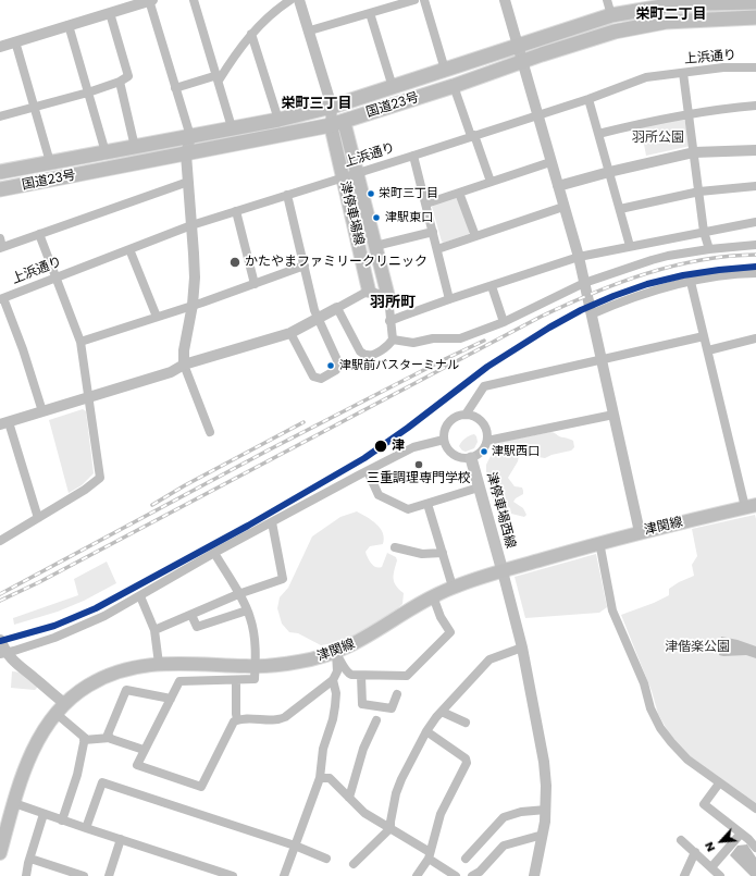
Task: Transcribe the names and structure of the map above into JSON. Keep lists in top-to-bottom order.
{
  "streets": {
    "highway": ["国道23号"],
    "main road": ["津停車場線", "津停車場西線", "津関線"],
    "street": ["上浜通り"]
  },
  "crossings": [
    ["上浜通り", "津停車場線"],
    ["国道23号", "津停車場線"],
    ["津停車場西線", "津関線"]
  ],
  "districts": ["栄町二丁目", "栄町三丁目", "羽所町"],
  "parks": ["羽所公園", "津偕楽公園"],
  "places": [
    "栄町三丁目",
    "津駅東口",
    "かたやまファミリークリニック",
    "津駅前バスターミナル",
    "津",
    "津駅西口",
    "三重調理専門学校"
  ],
  "north": "bottom left"
}
